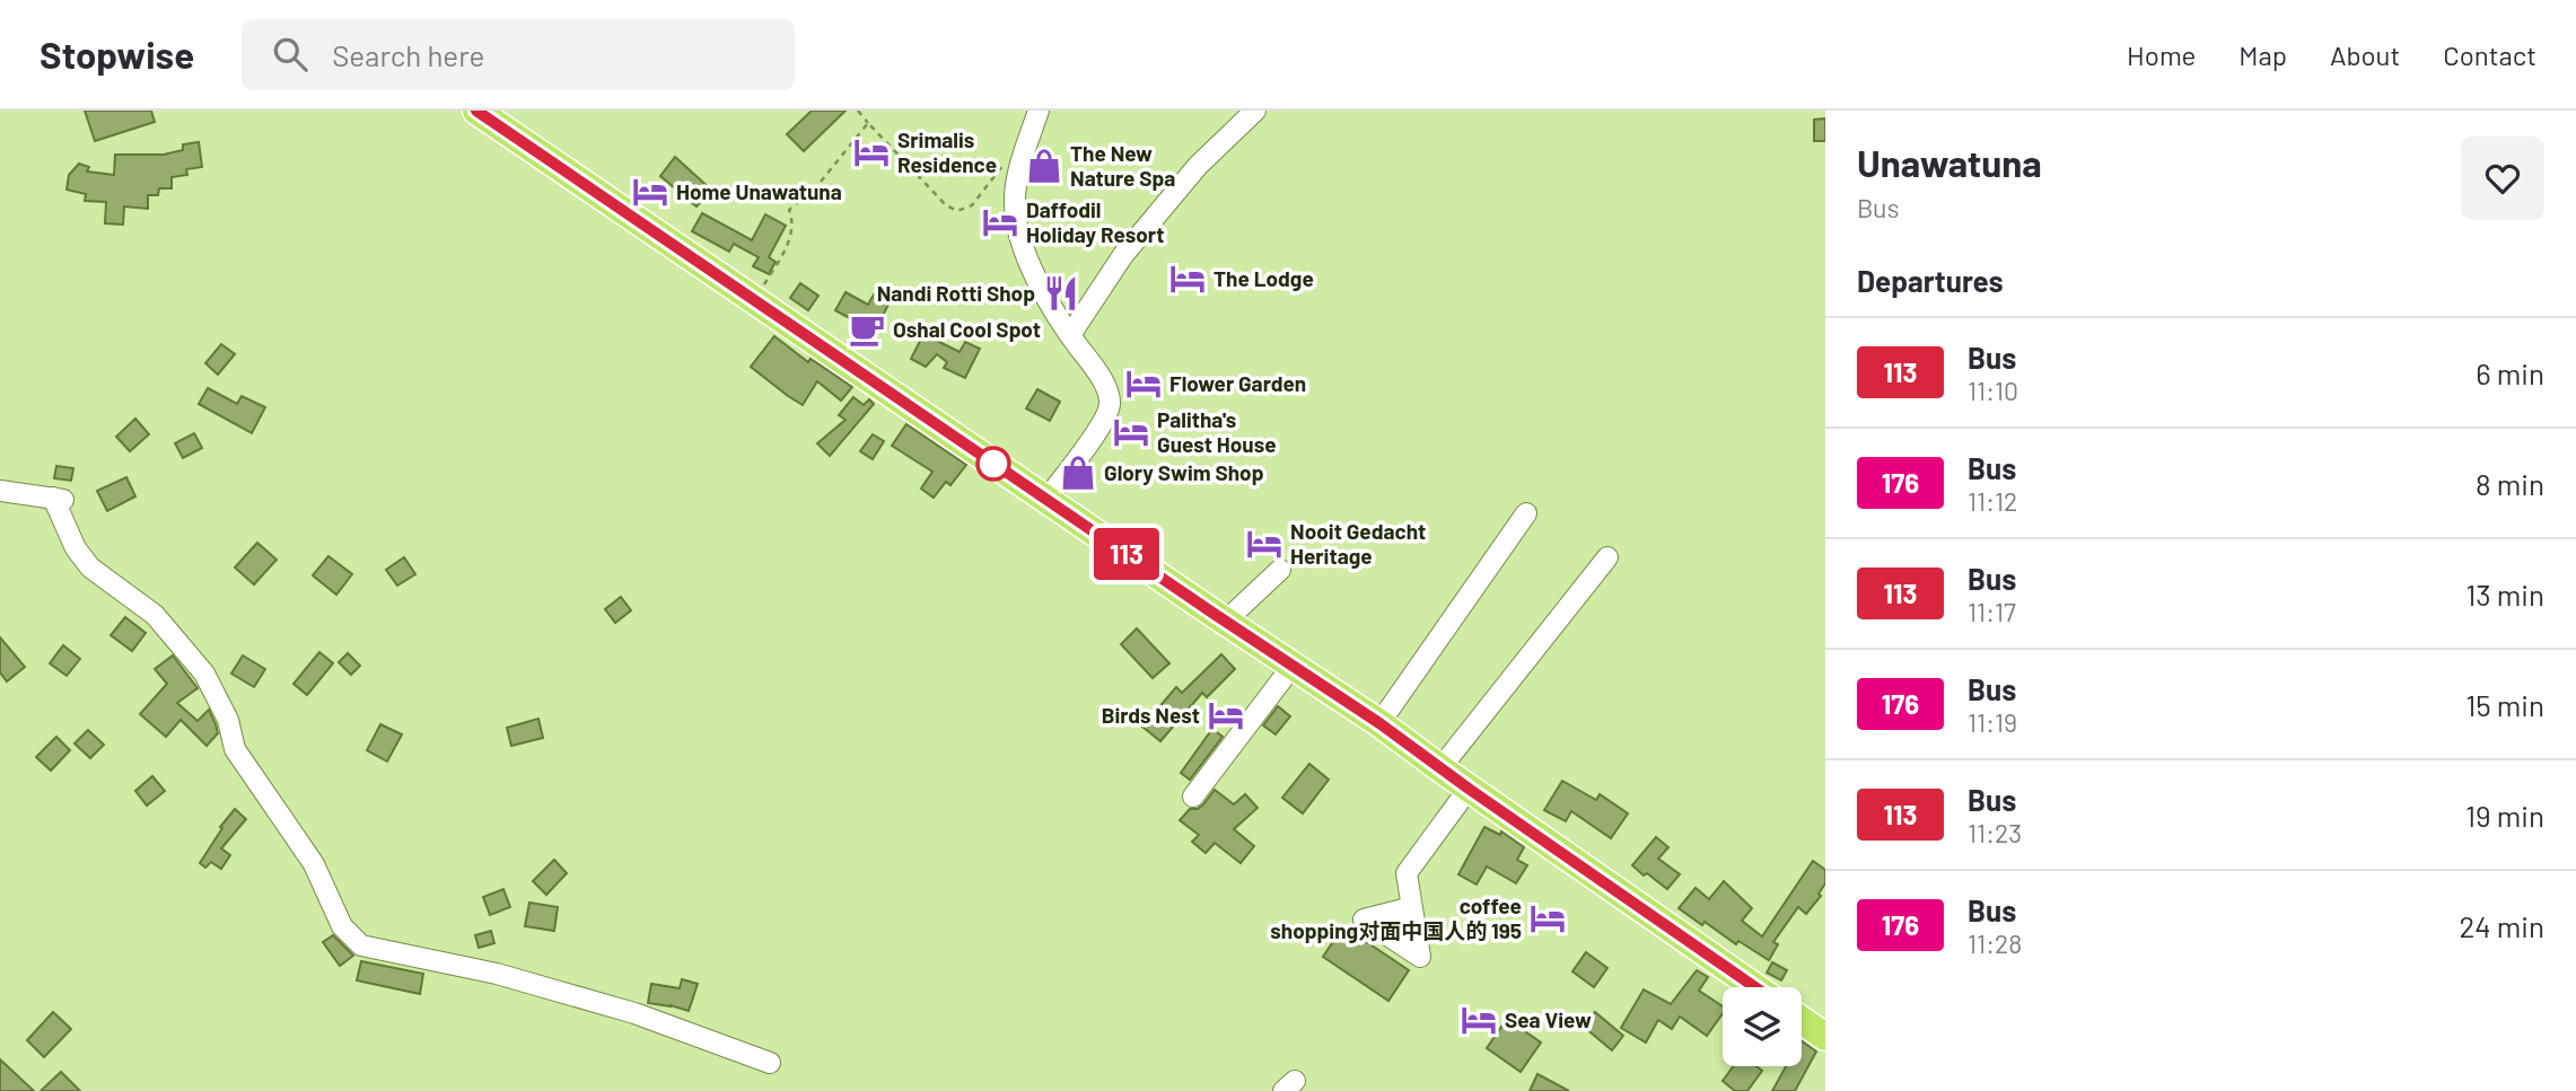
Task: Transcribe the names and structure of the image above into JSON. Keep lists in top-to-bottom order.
{
  "places": {
    "hotel": [
      "Srimalis Residence",
      "Home Unawatuna",
      "Daffodil Holiday Resort",
      "The Lodge",
      "Flower Garden",
      "Palitha's Guest House",
      "Nooit Gedacht Heritage",
      "Birds Nest",
      "coffee shopping对面中国人的 195",
      "Sea View"
    ],
    "shop": ["The New Nature Spa", "Glory Swim Shop"],
    "restaurant": ["Nandi Rotti Shop"],
    "cafe": ["Oshal Cool Spot"]
  },
  "lines": ["bus line 113"],
  "page": {
    "header": "Stopwise",
    "search": "Search here",
    "nav": [
      "Home",
      "Map",
      "About",
      "Contact"
    ],
    "on_map": "113",
    "heading": [
      ["Unawatuna", "Bus"],
      "Departures"
    ],
    "list": [
      {
        "mark": "113",
        "name": "Bus",
        "note": "11:10",
        "value": "6 min"
      },
      {
        "mark": "176",
        "name": "Bus",
        "note": "11:12",
        "value": "8 min"
      },
      {
        "mark": "113",
        "name": "Bus",
        "note": "11:17",
        "value": "13 min"
      },
      {
        "mark": "176",
        "name": "Bus",
        "note": "11:19",
        "value": "15 min"
      },
      {
        "mark": "113",
        "name": "Bus",
        "note": "11:23",
        "value": "19 min"
      },
      {
        "mark": "176",
        "name": "Bus",
        "note": "11:28",
        "value": "24 min"
      }
    ]
  }
}
